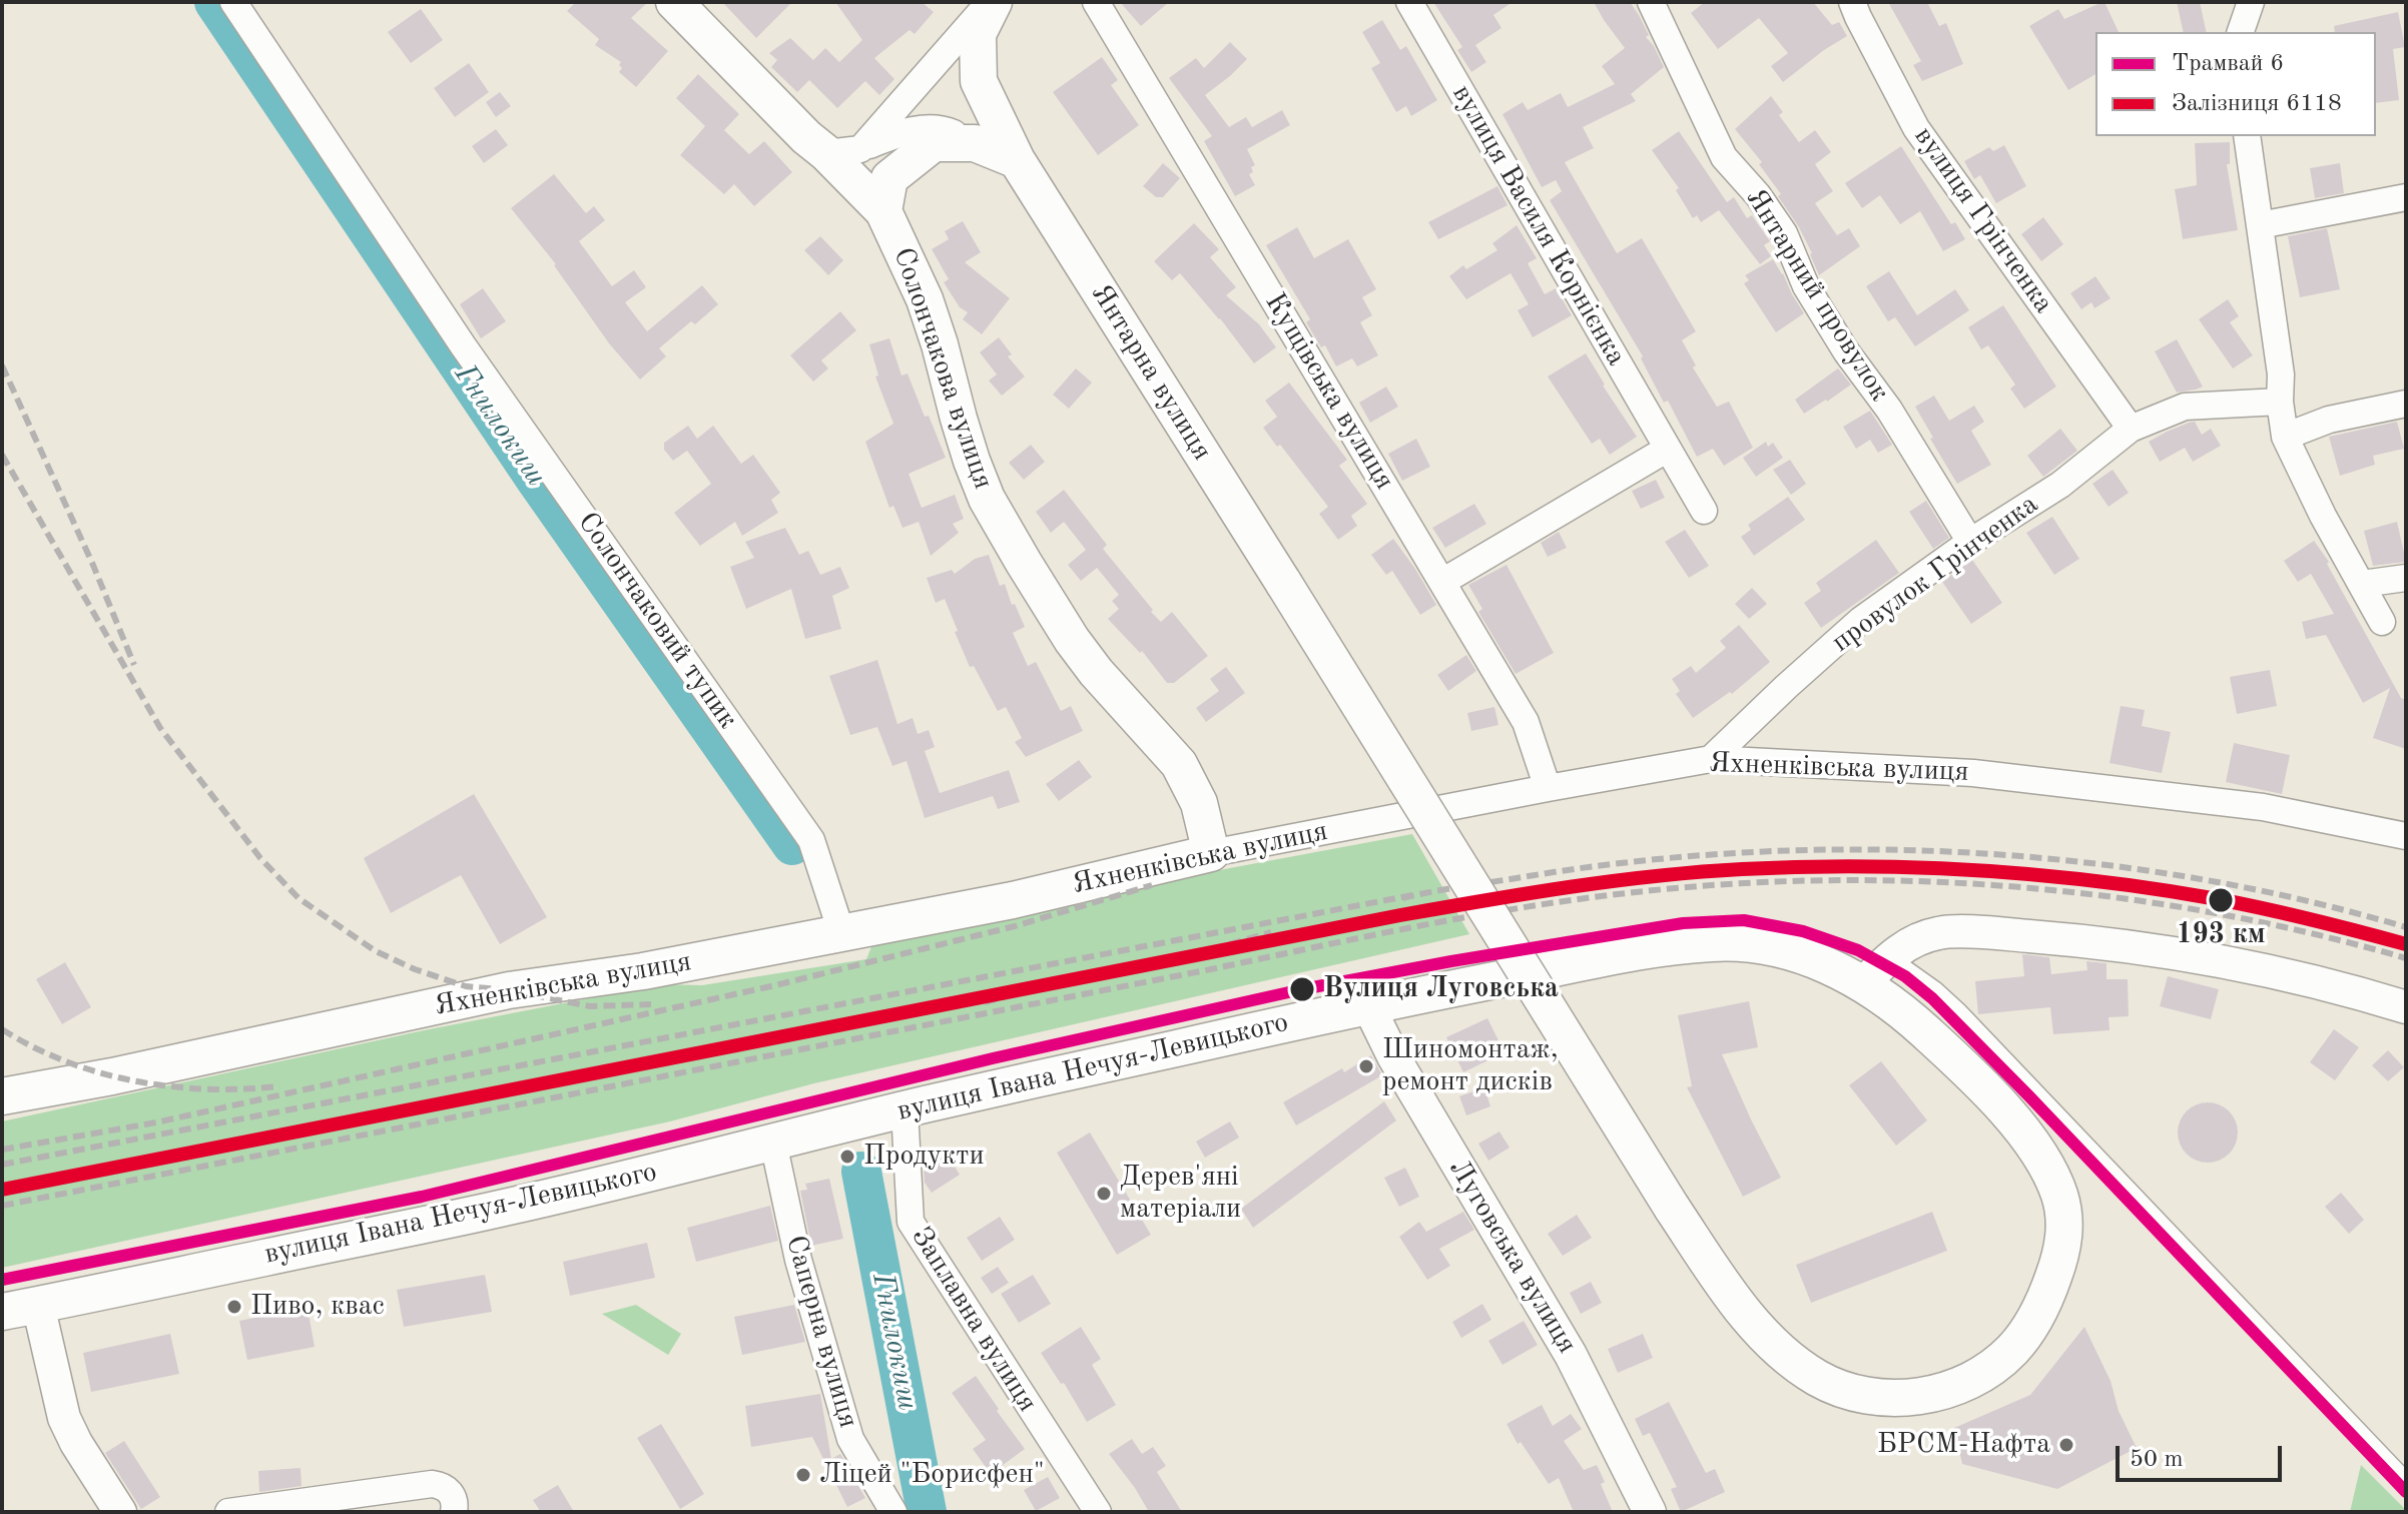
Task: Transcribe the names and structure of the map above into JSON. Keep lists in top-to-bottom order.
{
  "streets": {
    "main road": [
      "Солончакова вулиця",
      "Янтарна вулиця",
      "Яхненківська вулиця",
      "вулиця Івана Нечуя-Левицького"
    ],
    "street": [
      "вулиця Грінченка",
      "вулиця Василя Корнієнка",
      "Янтарний провулок",
      "Кущівська вулиця",
      "провулок Грінченка",
      "Солончаковий тупик",
      "Луговська вулиця",
      "Заплавна вулиця",
      "Саперна вулиця"
    ]
  },
  "crossings": [
    ["вулиця Грінченка", "провулок Грінченка"],
    ["Янтарний провулок", "провулок Грінченка"],
    ["Солончакова вулиця", "Яхненківська вулиця"],
    ["Янтарна вулиця", "вулиця Івана Нечуя-Левицького"],
    ["Кущівська вулиця", "Яхненківська вулиця"],
    ["провулок Грінченка", "Яхненківська вулиця"],
    ["Солончаковий тупик", "Яхненківська вулиця"],
    ["вулиця Івана Нечуя-Левицького", "Луговська вулиця"],
    ["вулиця Івана Нечуя-Левицького", "Заплавна вулиця"],
    ["вулиця Івана Нечуя-Левицького", "Саперна вулиця"]
  ],
  "water": ["Гнилокиш"],
  "places": [
    "193 км",
    "Вулиця Луговська",
    "Шиномонтаж, ремонт дисків",
    "Продукти",
    "Дерев'янi матерiали",
    "Пиво, квас",
    "БРСМ-Нафта",
    "Ліцей \"Борисфен\""
  ],
  "lines": ["rail line 6118", "tram line 6"],
  "legend": ["Трамвай 6", "Залізниця 6118"],
  "scale_bar": "50 m"
}
